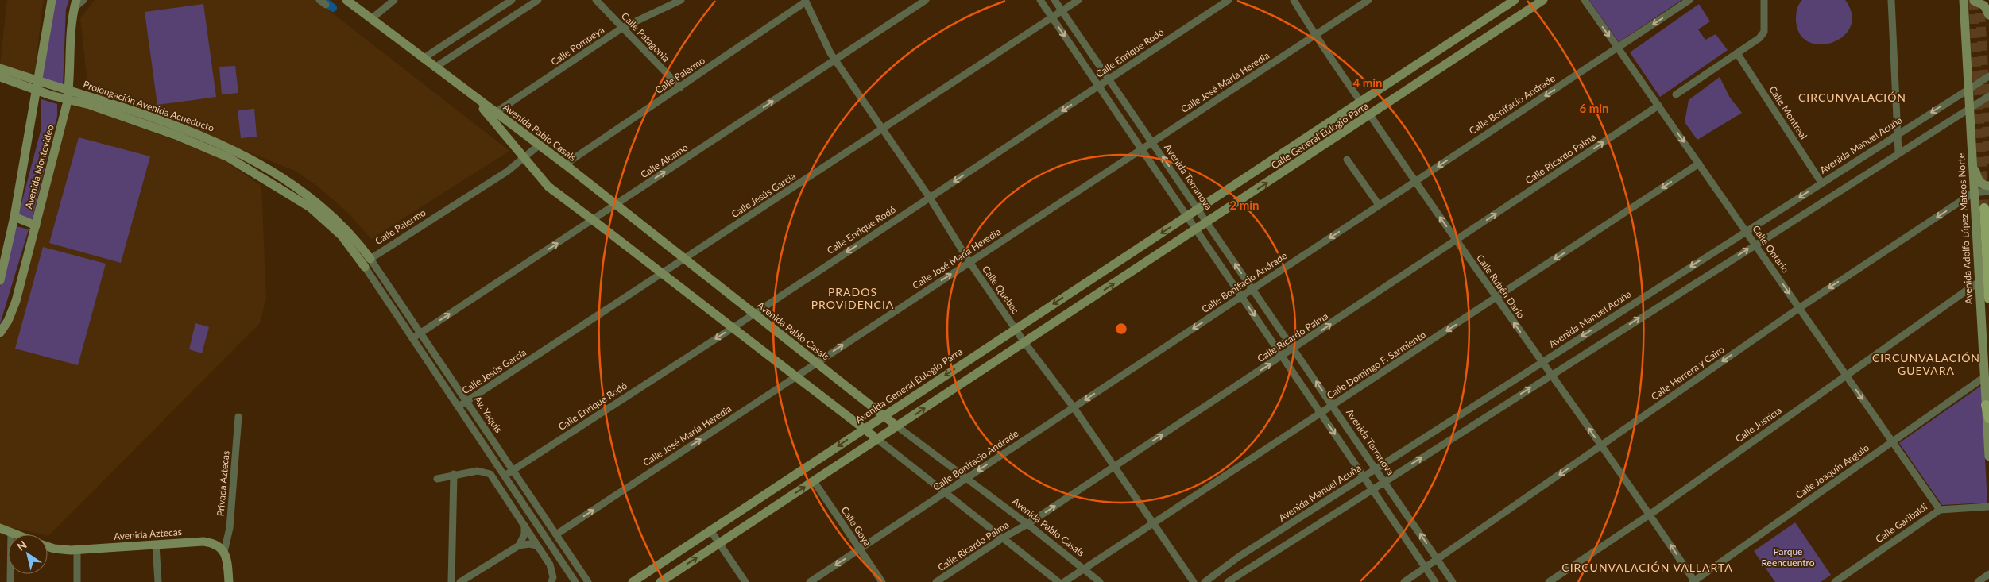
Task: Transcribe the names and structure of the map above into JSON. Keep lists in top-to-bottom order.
{
  "streets": {
    "main road": ["Avenida Adolfo López Mateos Norte"],
    "street": [
      "Calle Patagonia",
      "Calle Pompeya",
      "Calle Enrique Rodó",
      "Calle Palermo",
      "Calle José María Heredia",
      "Calle Bonifacio Andrade",
      "Prolongación Avenida Acueducto",
      "Calle Montreal",
      "Avenida Pablo Casals",
      "Calle General Eulogio Parra",
      "Avenida Manuel Acuña",
      "Calle Ricardo Palma",
      "Calle Alcamo",
      "Avenida Montevideo",
      "Avenida Terranova",
      "Calle Jesús García",
      "Calle Ontario",
      "Calle Rubén Darío",
      "Calle Quebec",
      "Calle Domingo F. Sarmiento",
      "Calle Herrera y Cairo",
      "Avenida General Eulogio Parra",
      "Av. Yaquis",
      "Calle Justicia",
      "Calle Joaquín Angulo",
      "Privada Aztecas",
      "Calle Garibaldi",
      "Calle Goya",
      "Avenida Aztecas"
    ]
  },
  "crossings": [
    ["Calle Patagonia", "Calle Pompeya"],
    ["Calle Patagonia", "Calle Palermo"],
    ["Calle Pompeya", "Avenida Pablo Casals"],
    ["Calle Enrique Rodó", "Avenida Pablo Casals"],
    ["Calle Enrique Rodó", "Avenida Terranova"],
    ["Calle Enrique Rodó", "Calle Quebec"],
    ["Calle Enrique Rodó", "Av. Yaquis"],
    ["Calle Palermo", "Prolongación Avenida Acueducto"],
    ["Calle Palermo", "Avenida Pablo Casals"],
    ["Calle Palermo", "Calle Quebec"],
    ["Calle Palermo", "Av. Yaquis"],
    ["Calle José María Heredia", "Avenida Pablo Casals"],
    ["Calle José María Heredia", "Avenida Terranova"],
    ["Calle José María Heredia", "Calle Rubén Darío"],
    ["Calle José María Heredia", "Calle Quebec"],
    ["Calle José María Heredia", "Av. Yaquis"],
    ["Calle Bonifacio Andrade", "Avenida Pablo Casals"],
    ["Calle Bonifacio Andrade", "Avenida Terranova"],
    ["Calle Bonifacio Andrade", "Calle Ontario"],
    ["Calle Bonifacio Andrade", "Calle Rubén Darío"],
    ["Calle Bonifacio Andrade", "Calle Quebec"],
    ["Calle Bonifacio Andrade", "Calle Goya"],
    ["Prolongación Avenida Acueducto", "Avenida Montevideo"],
    ["Prolongación Avenida Acueducto", "Av. Yaquis"],
    ["Calle Montreal", "Avenida Manuel Acuña"],
    ["Avenida Pablo Casals", "Calle Ricardo Palma"],
    ["Avenida Pablo Casals", "Calle Alcamo"],
    ["Avenida Pablo Casals", "Calle Jesús García"],
    ["Avenida Pablo Casals", "Calle Domingo F. Sarmiento"],
    ["Avenida Pablo Casals", "Avenida General Eulogio Parra"],
    ["Calle General Eulogio Parra", "Avenida Terranova"],
    ["Calle General Eulogio Parra", "Calle Rubén Darío"],
    ["Calle General Eulogio Parra", "Avenida General Eulogio Parra"],
    ["Avenida Manuel Acuña", "Avenida Terranova"],
    ["Avenida Manuel Acuña", "Avenida Adolfo López Mateos Norte"],
    ["Avenida Manuel Acuña", "Calle Ontario"],
    ["Avenida Manuel Acuña", "Calle Rubén Darío"],
    ["Calle Ricardo Palma", "Avenida Terranova"],
    ["Calle Ricardo Palma", "Calle Ontario"],
    ["Calle Ricardo Palma", "Calle Rubén Darío"],
    ["Calle Ricardo Palma", "Calle Quebec"],
    ["Calle Alcamo", "Calle Quebec"],
    ["Calle Alcamo", "Av. Yaquis"],
    ["Avenida Terranova", "Calle Jesús García"],
    ["Avenida Terranova", "Calle Domingo F. Sarmiento"],
    ["Avenida Terranova", "Calle Herrera y Cairo"],
    ["Avenida Terranova", "Avenida General Eulogio Parra"],
    ["Calle Jesús García", "Calle Quebec"],
    ["Calle Jesús García", "Av. Yaquis"],
    ["Avenida Adolfo López Mateos Norte", "Calle Herrera y Cairo"],
    ["Avenida Adolfo López Mateos Norte", "Calle Justicia"],
    ["Avenida Adolfo López Mateos Norte", "Calle Joaquín Angulo"],
    ["Calle Ontario", "Calle Domingo F. Sarmiento"],
    ["Calle Ontario", "Calle Herrera y Cairo"],
    ["Calle Ontario", "Calle Justicia"],
    ["Calle Ontario", "Calle Joaquín Angulo"],
    ["Calle Ontario", "Calle Garibaldi"],
    ["Calle Rubén Darío", "Calle Domingo F. Sarmiento"],
    ["Calle Rubén Darío", "Calle Herrera y Cairo"],
    ["Calle Rubén Darío", "Calle Justicia"],
    ["Calle Rubén Darío", "Calle Joaquín Angulo"],
    ["Calle Quebec", "Calle Domingo F. Sarmiento"],
    ["Calle Quebec", "Avenida General Eulogio Parra"],
    ["Privada Aztecas", "Avenida Aztecas"]
  ],
  "one_way": [
    "Calle Enrique Rodó",
    "Calle José María Heredia",
    "Calle Bonifacio Andrade",
    "Calle Ricardo Palma",
    "Calle Alcamo",
    "Calle Ontario",
    "Calle Rubén Darío",
    "Calle Domingo F. Sarmiento",
    "Calle Herrera y Cairo"
  ],
  "districts": [
    "CIRCUNVALACIÓN",
    "PRADOS PROVIDENCIA",
    "CIRCUNVALACIÓN GUEVARA",
    "CIRCUNVALACIÓN VALLARTA"
  ],
  "parks": ["Parque Reencuentro"],
  "north": "top left",
  "rings": ["4 min", "6 min", "2 min"]
}
